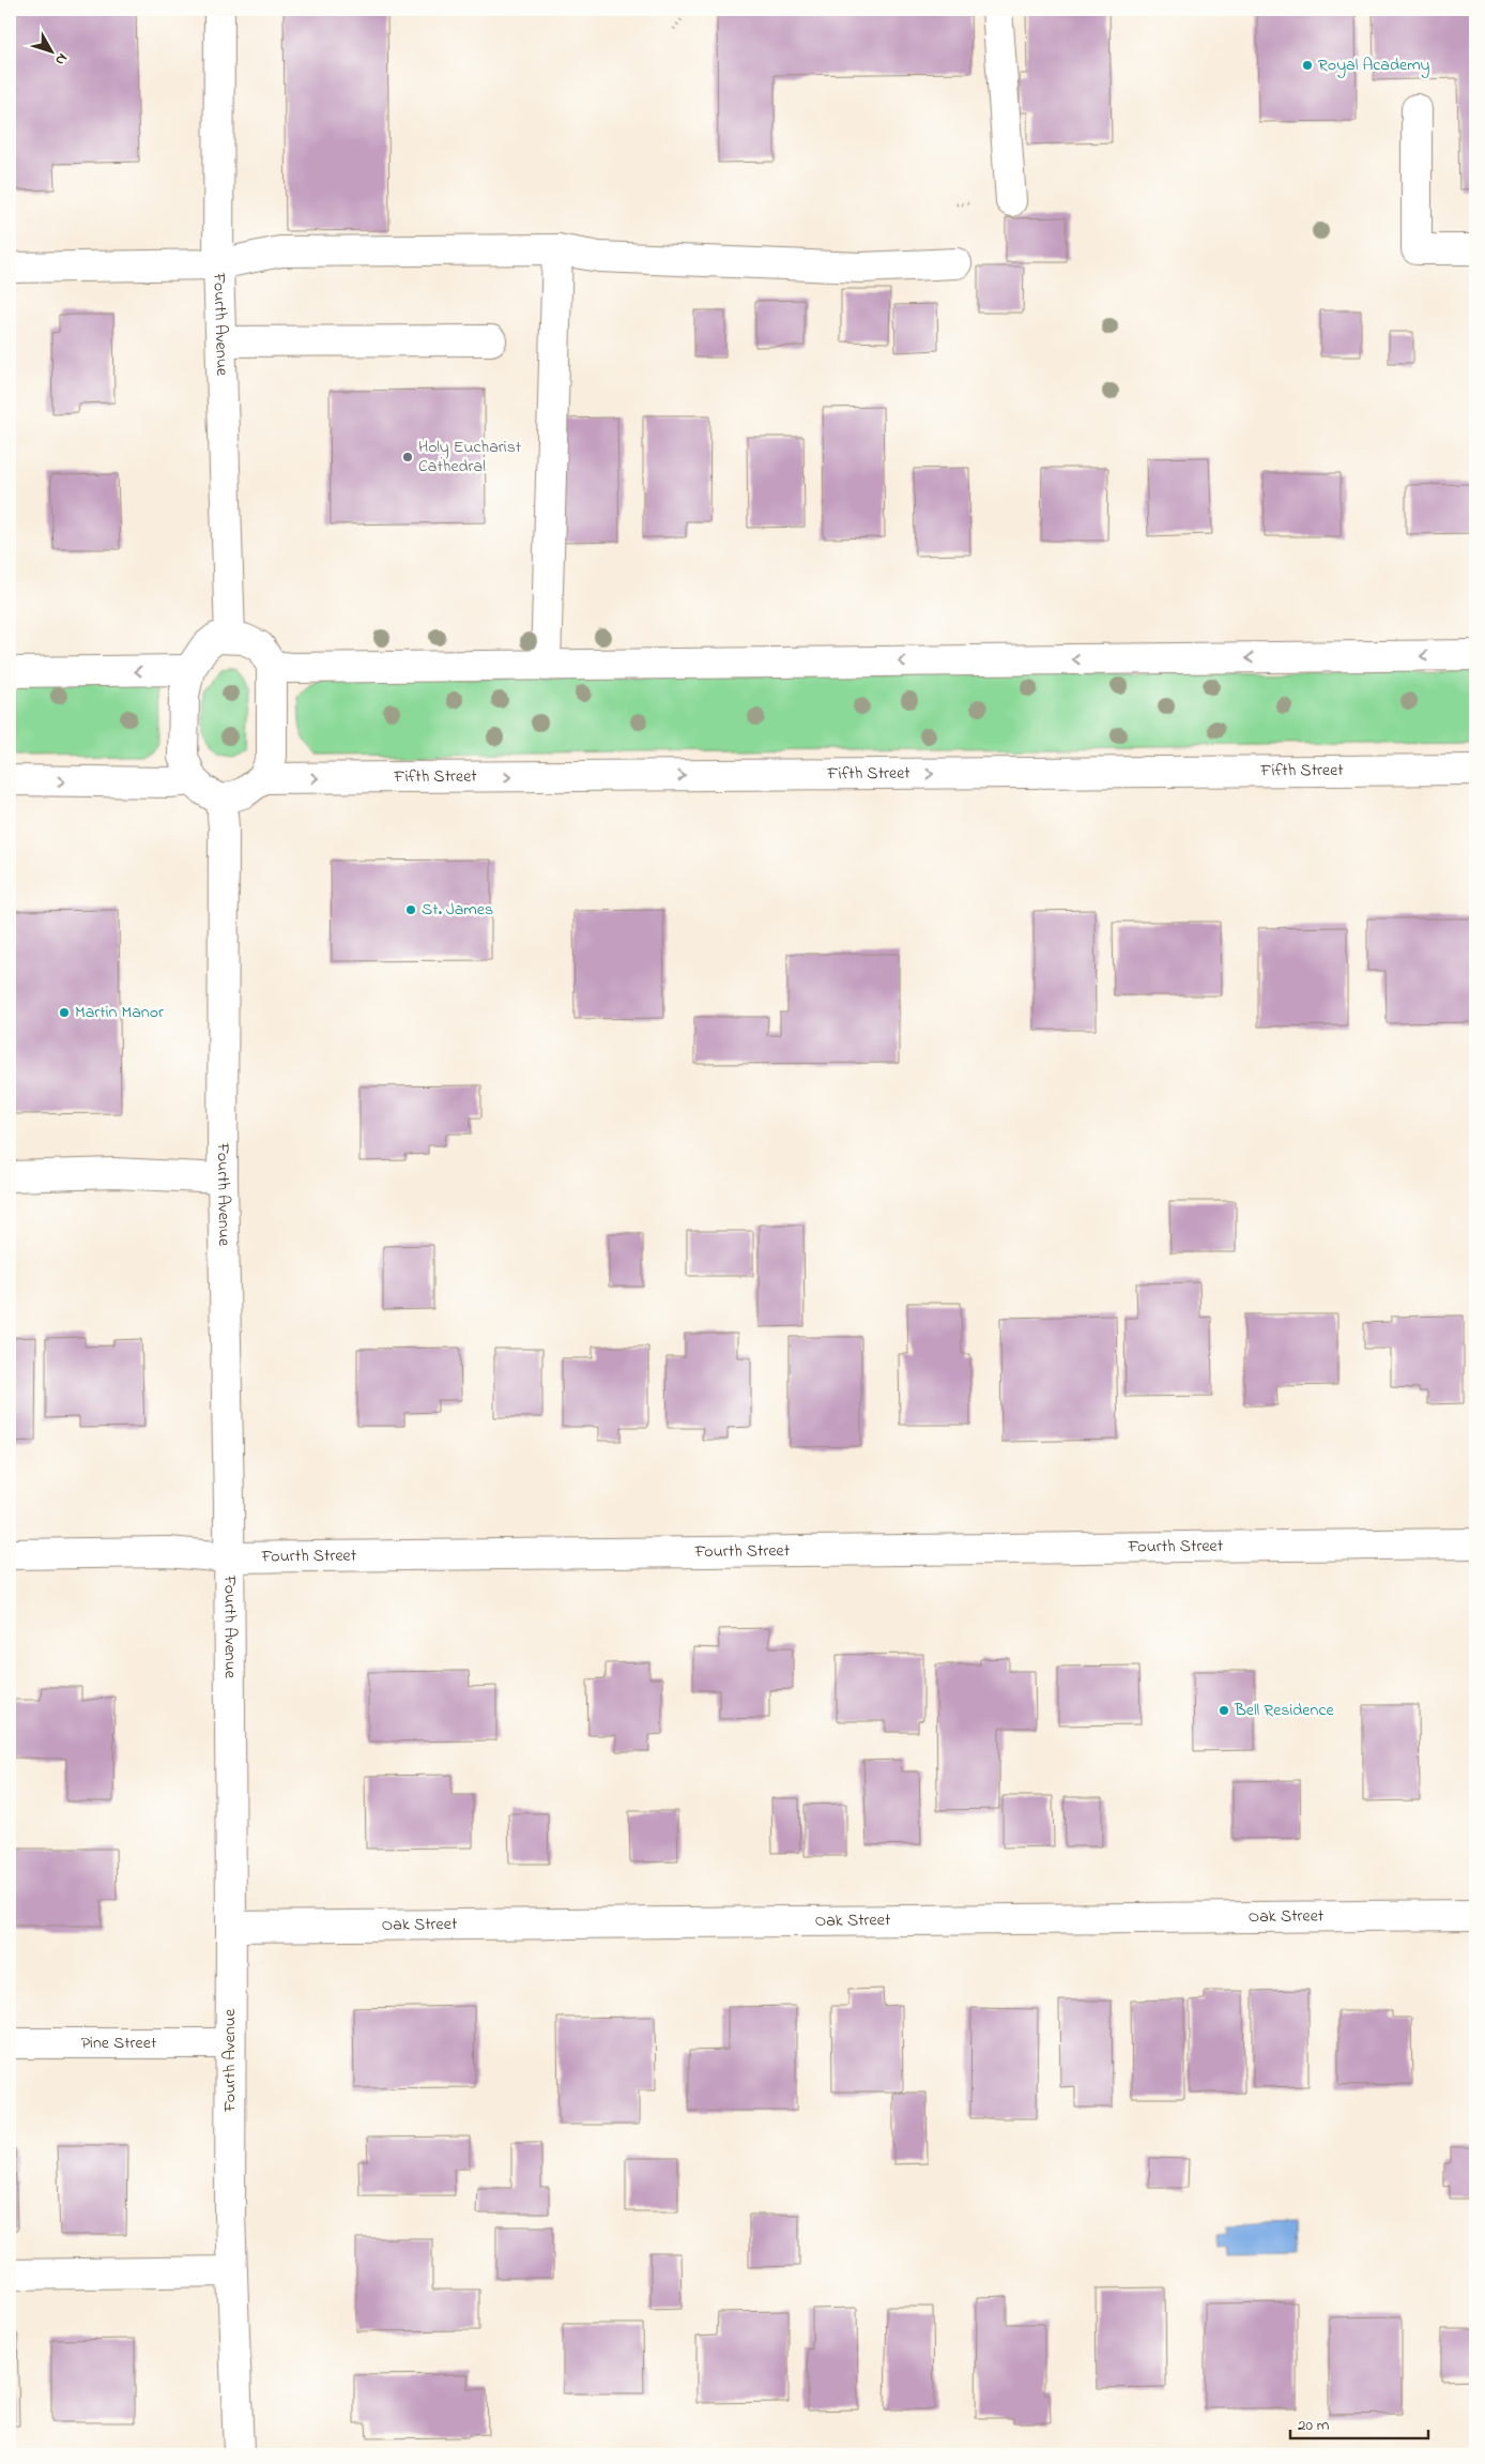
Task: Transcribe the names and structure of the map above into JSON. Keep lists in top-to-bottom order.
{
  "streets": {
    "street": [
      "Fourth Avenue",
      "Fifth Street",
      "Fourth Street",
      "Oak Street",
      "Pine Street"
    ]
  },
  "crossings": [
    ["Fourth Avenue", "Fifth Street"],
    ["Fourth Avenue", "Fourth Street"],
    ["Fourth Avenue", "Oak Street"],
    ["Fourth Avenue", "Pine Street"]
  ],
  "places": [
    "Royal Academy",
    "Holy Eucharist Cathedral",
    "St. James",
    "Martin Manor",
    "Bell Residence"
  ],
  "scale_bar": "20 m",
  "north": "bottom right"
}
